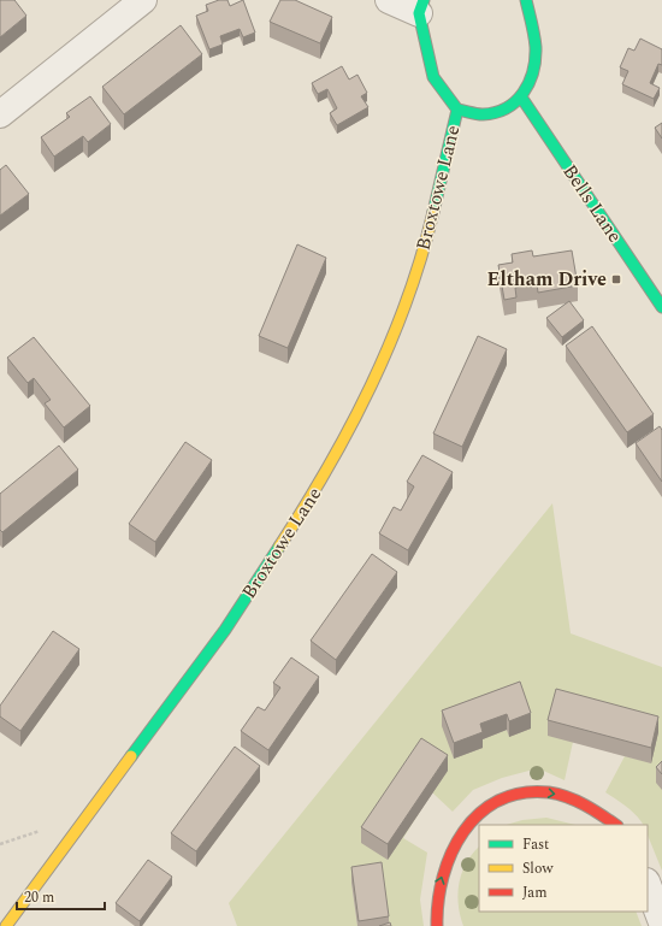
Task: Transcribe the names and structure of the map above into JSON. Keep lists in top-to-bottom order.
{
  "streets": {
    "main road": ["Broxtowe Lane", "Bells Lane"]
  },
  "places": {
    "transit": ["Eltham Drive"]
  },
  "legend": ["Fast", "Slow", "Jam"],
  "scale_bar": "20 m"
}
